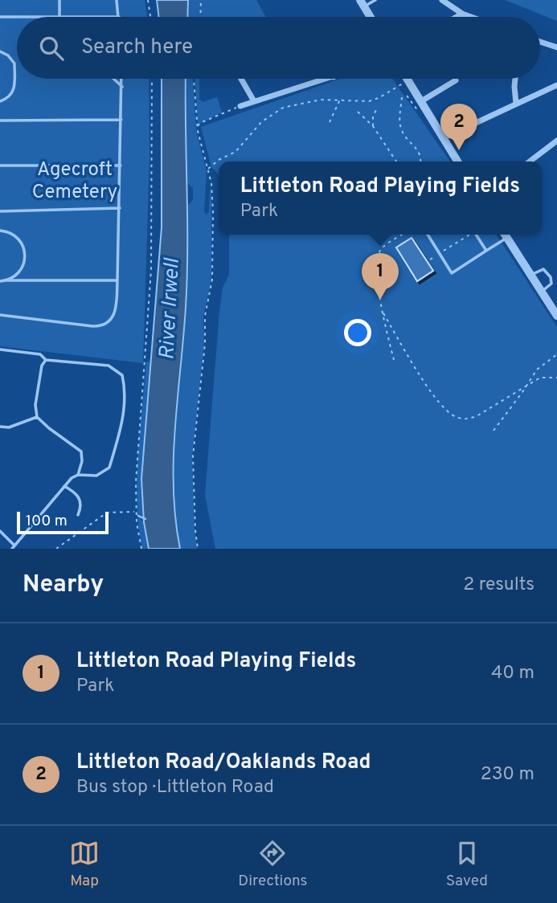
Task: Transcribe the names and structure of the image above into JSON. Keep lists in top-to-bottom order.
{
  "water": ["River Irwell"],
  "parks": ["Agecroft Cemetery"],
  "scale_bar": "100 m",
  "page": {
    "search": "Search here",
    "pins": ["2", "1"],
    "popup": ["Littleton Road Playing Fields", "Park"],
    "scale": "100 m",
    "heading": ["Nearby", "2 results"],
    "list": [
      {
        "mark": "1",
        "name": "Littleton Road Playing Fields",
        "note": "Park",
        "value": "40 m"
      },
      {
        "mark": "2",
        "name": "Littleton Road/Oaklands Road",
        "note": "Bus stop · Littleton Road",
        "value": "230 m"
      }
    ],
    "nav": ["Map", "Directions", "Saved"]
  }
}
